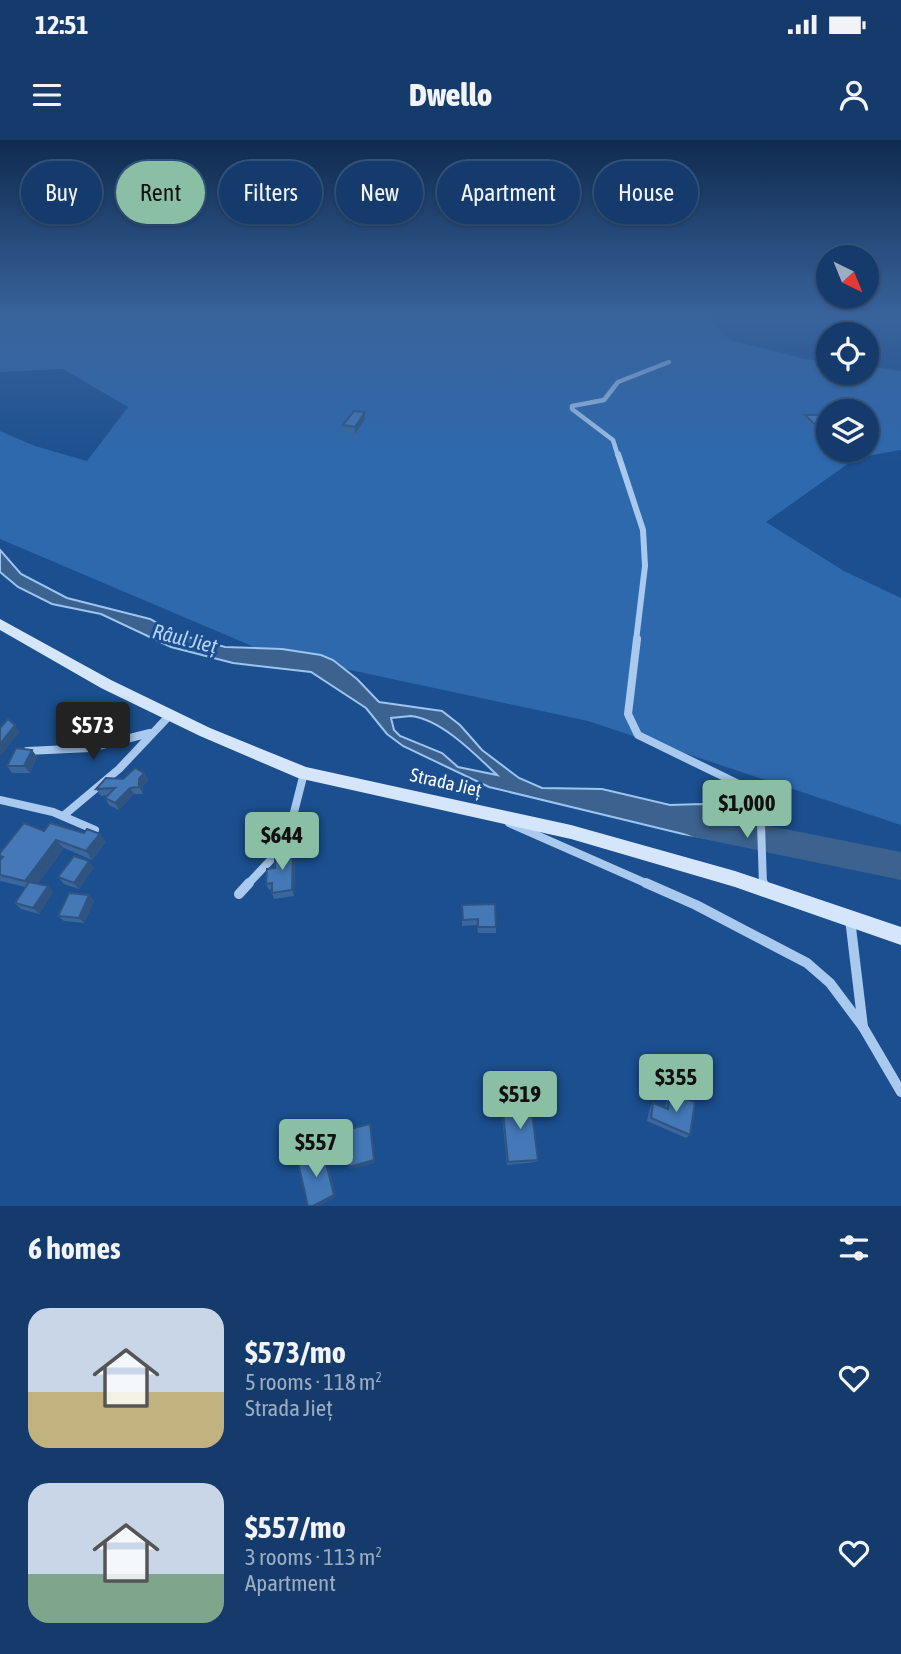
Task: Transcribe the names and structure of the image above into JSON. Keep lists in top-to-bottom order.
{
  "streets": {
    "main road": ["Strada Jieț"]
  },
  "water": ["Râul Jieț"],
  "north": "bottom right",
  "page": {
    "status": "12:51",
    "header": "Dwello",
    "chip": [
      "Buy",
      "Rent",
      "Filters",
      "New",
      "Apartment",
      "House"
    ],
    "price": [
      "$573",
      "$1,000",
      "$644",
      "$355",
      "$519",
      "$557"
    ],
    "heading": "6 homes",
    "list": [
      {
        "name": "$573/mo",
        "note": "5 rooms · 118 m² · Strada Jieț"
      },
      {
        "name": "$557/mo",
        "note": "3 rooms · 113 m² · Apartment"
      }
    ]
  }
}
